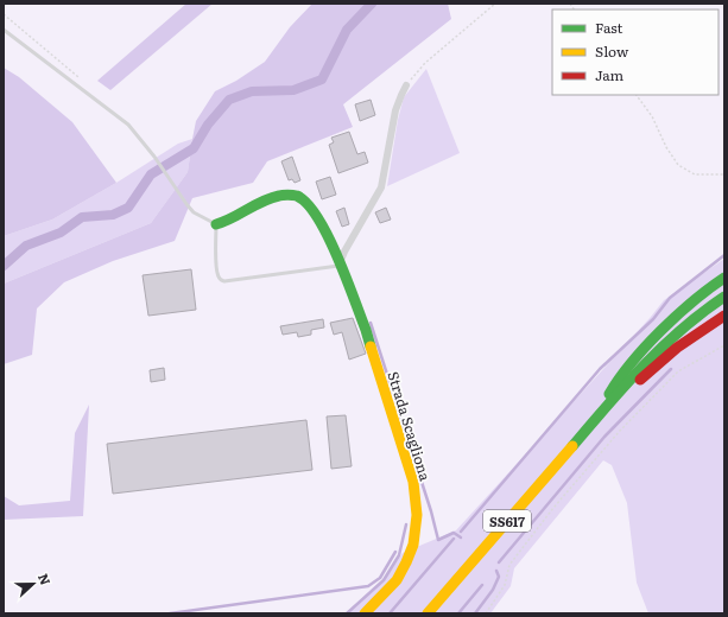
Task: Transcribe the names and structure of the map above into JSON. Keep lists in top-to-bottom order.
{
  "streets": {
    "main road": ["Strada Scagliona", "SS617"]
  },
  "legend": ["Fast", "Slow", "Jam"],
  "north": "right"
}
